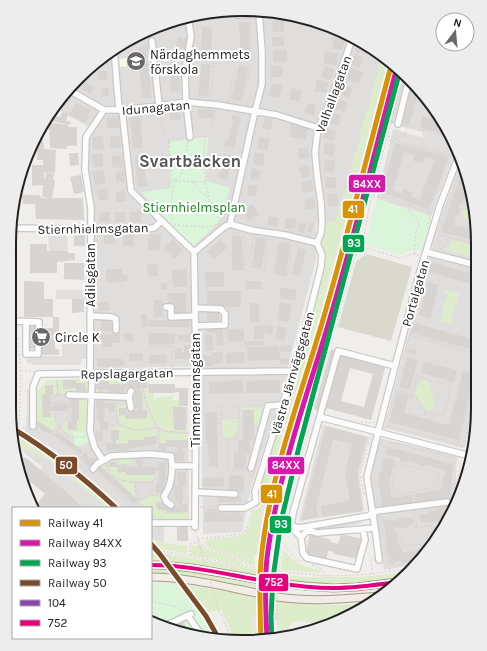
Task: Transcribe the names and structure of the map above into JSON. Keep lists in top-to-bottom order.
{
  "streets": {
    "street": [
      "Valhallagatan",
      "Idunagatan",
      "Stiernhielmsgatan",
      "Adilsgatan",
      "Portalgatan",
      "Repslagargatan",
      "Västra Järnvägsgatan",
      "Timmermansgatan"
    ]
  },
  "crossings": [
    ["Valhallagatan", "Idunagatan"],
    ["Valhallagatan", "Västra Järnvägsgatan"],
    ["Idunagatan", "Adilsgatan"],
    ["Stiernhielmsgatan", "Adilsgatan"],
    ["Stiernhielmsgatan", "Timmermansgatan"],
    ["Adilsgatan", "Repslagargatan"],
    ["Repslagargatan", "Västra Järnvägsgatan"],
    ["Repslagargatan", "Timmermansgatan"]
  ],
  "districts": ["Svartbäcken"],
  "parks": ["Stiernhielmsplan"],
  "places": {
    "school or university": ["Närdaghemmets förskola"],
    "supermarket": ["Circle K"]
  },
  "lines": [
    "rail line 41",
    "rail line 84XX",
    "rail line 93",
    "rail line 50",
    "transit line 752"
  ],
  "legend": [
    "Railway 41",
    "Railway 84XX",
    "Railway 93",
    "Railway 50",
    "104",
    "752"
  ],
  "north": "top"
}
